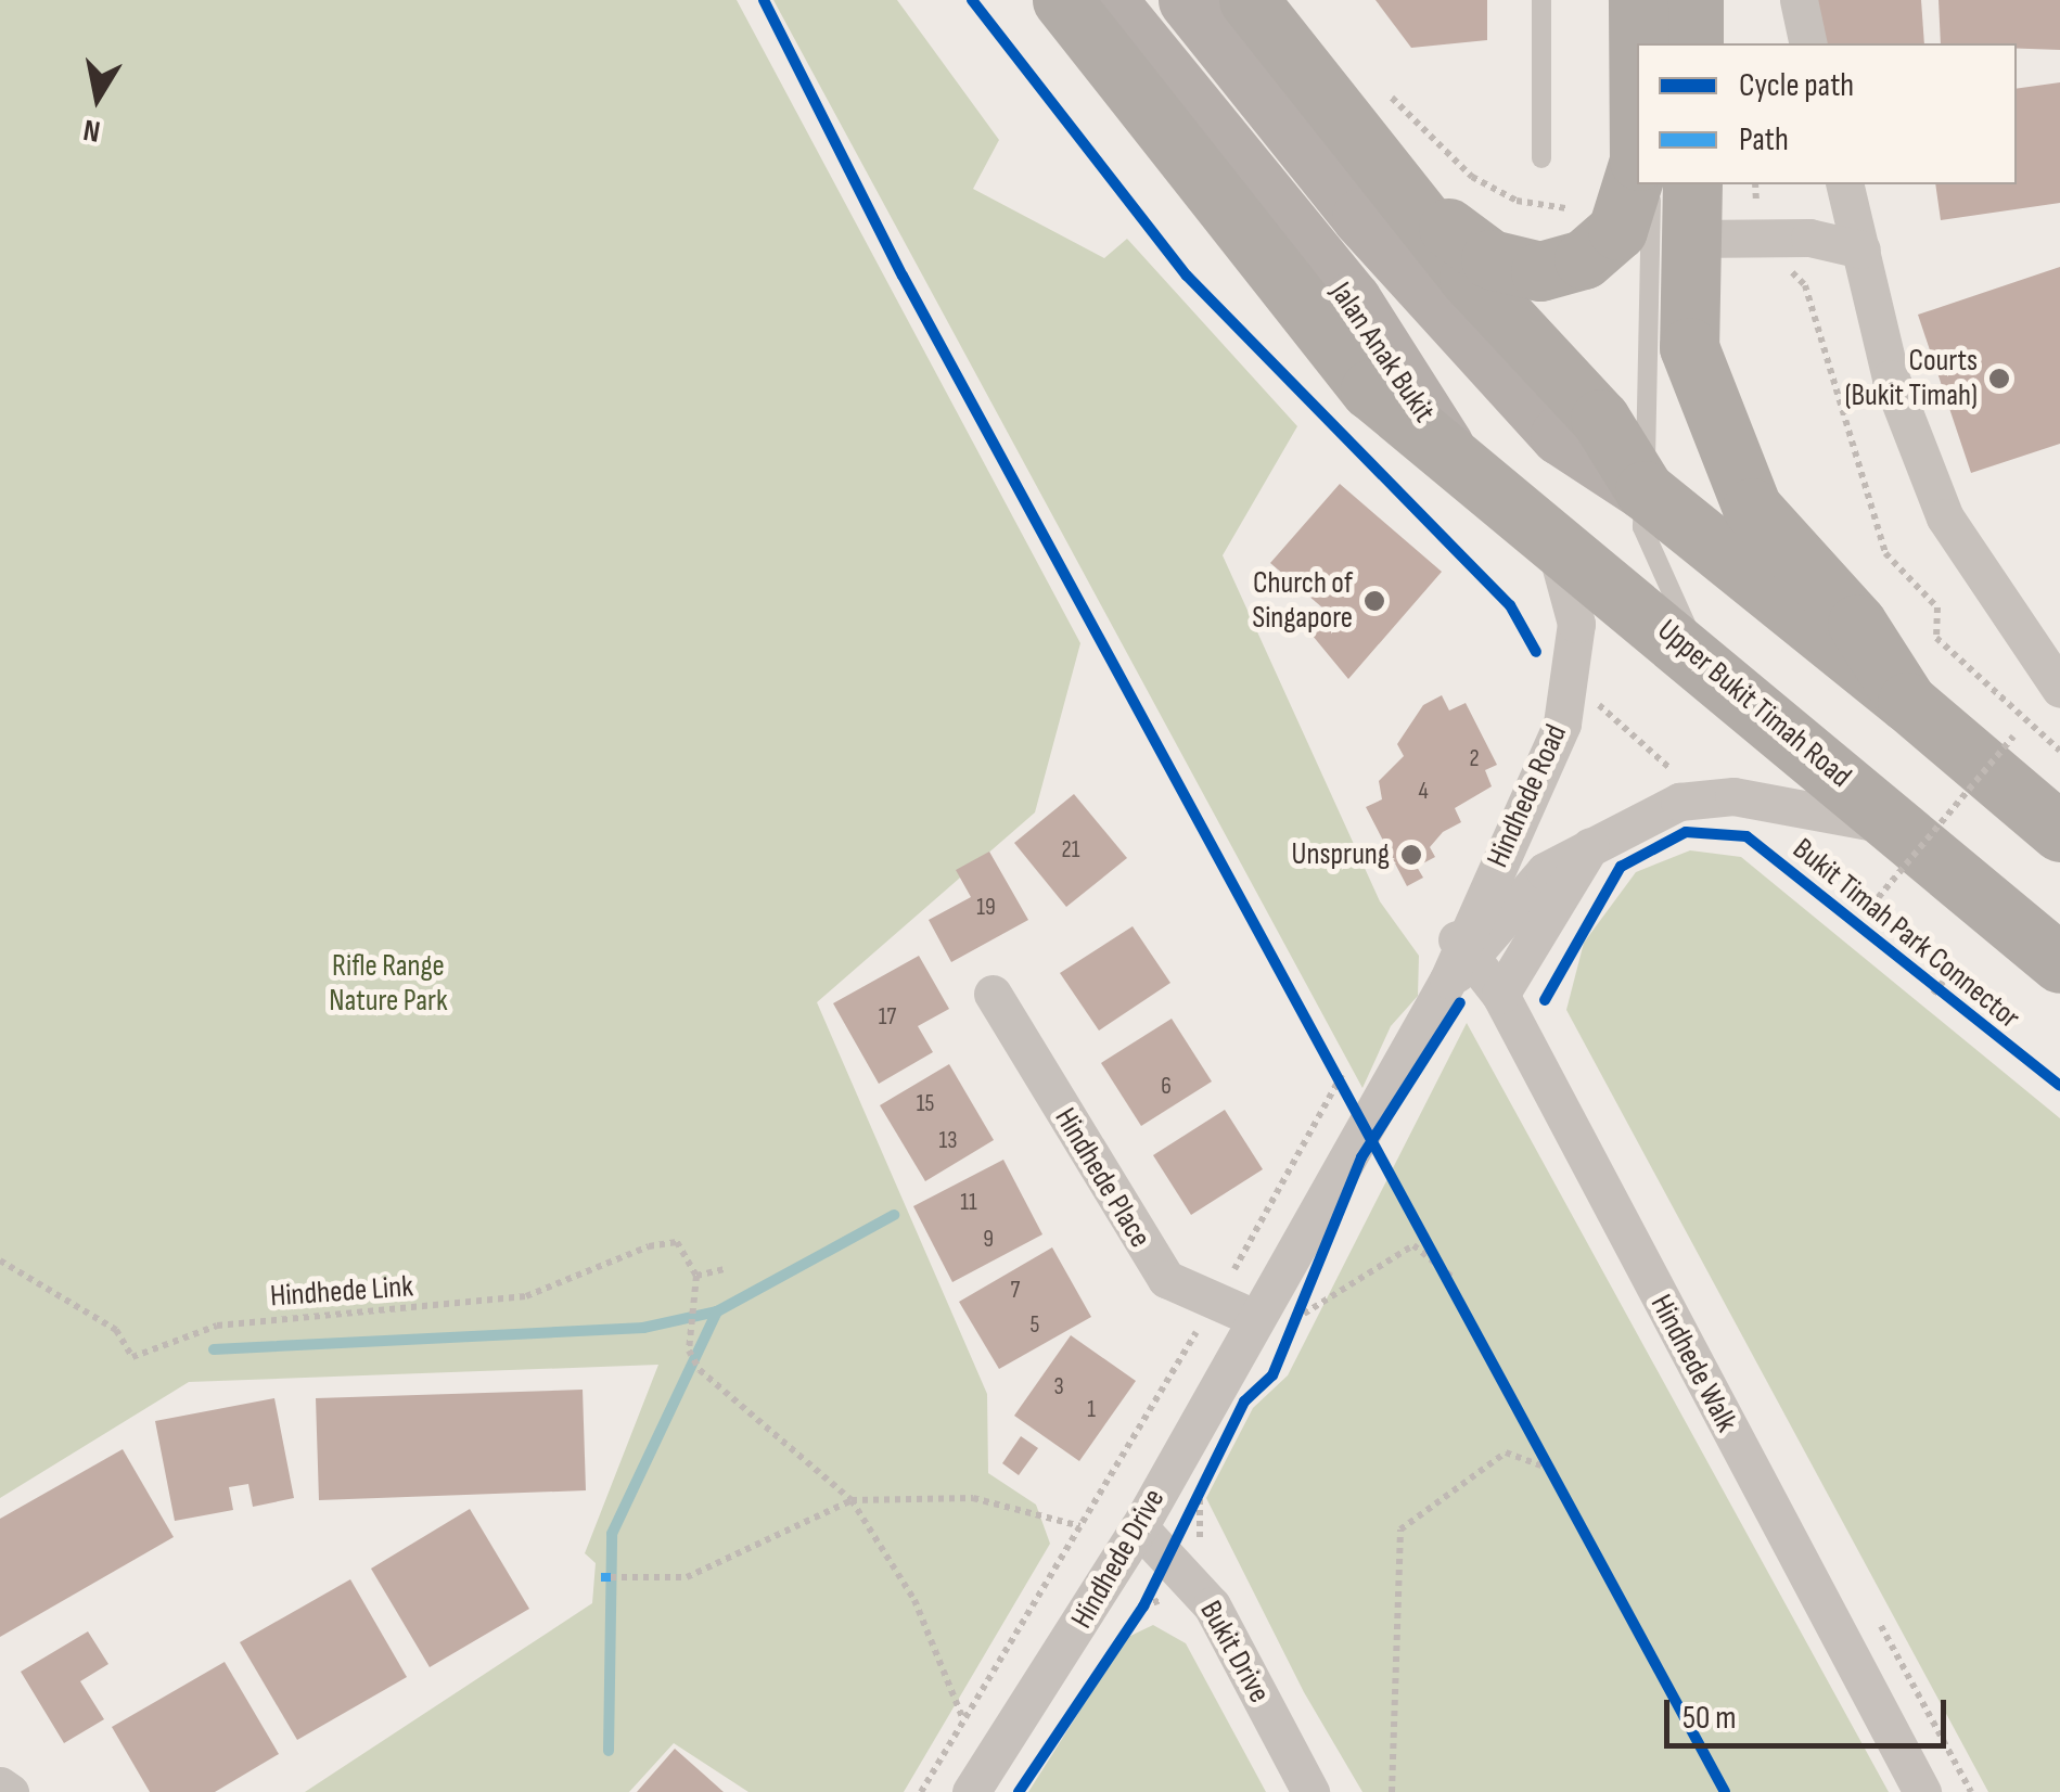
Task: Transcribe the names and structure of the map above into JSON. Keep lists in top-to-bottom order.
{
  "streets": {
    "highway": ["Jalan Anak Bukit", "Upper Bukit Timah Road"],
    "street": [
      "Hindhede Road",
      "Hindhede Place",
      "Hindhede Walk",
      "Hindhede Drive",
      "Bukit Drive"
    ],
    "path": ["Hindhede Link"],
    "cycle path": ["Bukit Timah Park Connector"]
  },
  "crossings": [
    ["Jalan Anak Bukit", "Upper Bukit Timah Road"],
    ["Upper Bukit Timah Road", "Hindhede Road"],
    ["Hindhede Road", "Hindhede Place"],
    ["Hindhede Road", "Hindhede Walk"],
    ["Hindhede Road", "Hindhede Drive"],
    ["Hindhede Place", "Hindhede Drive"],
    ["Hindhede Drive", "Bukit Drive"]
  ],
  "parks": ["Rifle Range Nature Park"],
  "places": ["Courts (Bukit Timah)", "Church of Singapore", "Unsprung"],
  "house_numbers": [
    "2",
    "4",
    "21",
    "19",
    "17",
    "6",
    "15",
    "13",
    "11",
    "9",
    "7",
    "5",
    "3",
    "1"
  ],
  "legend": ["Cycle path", "Path"],
  "scale_bar": "50 m",
  "north": "bottom"
}
